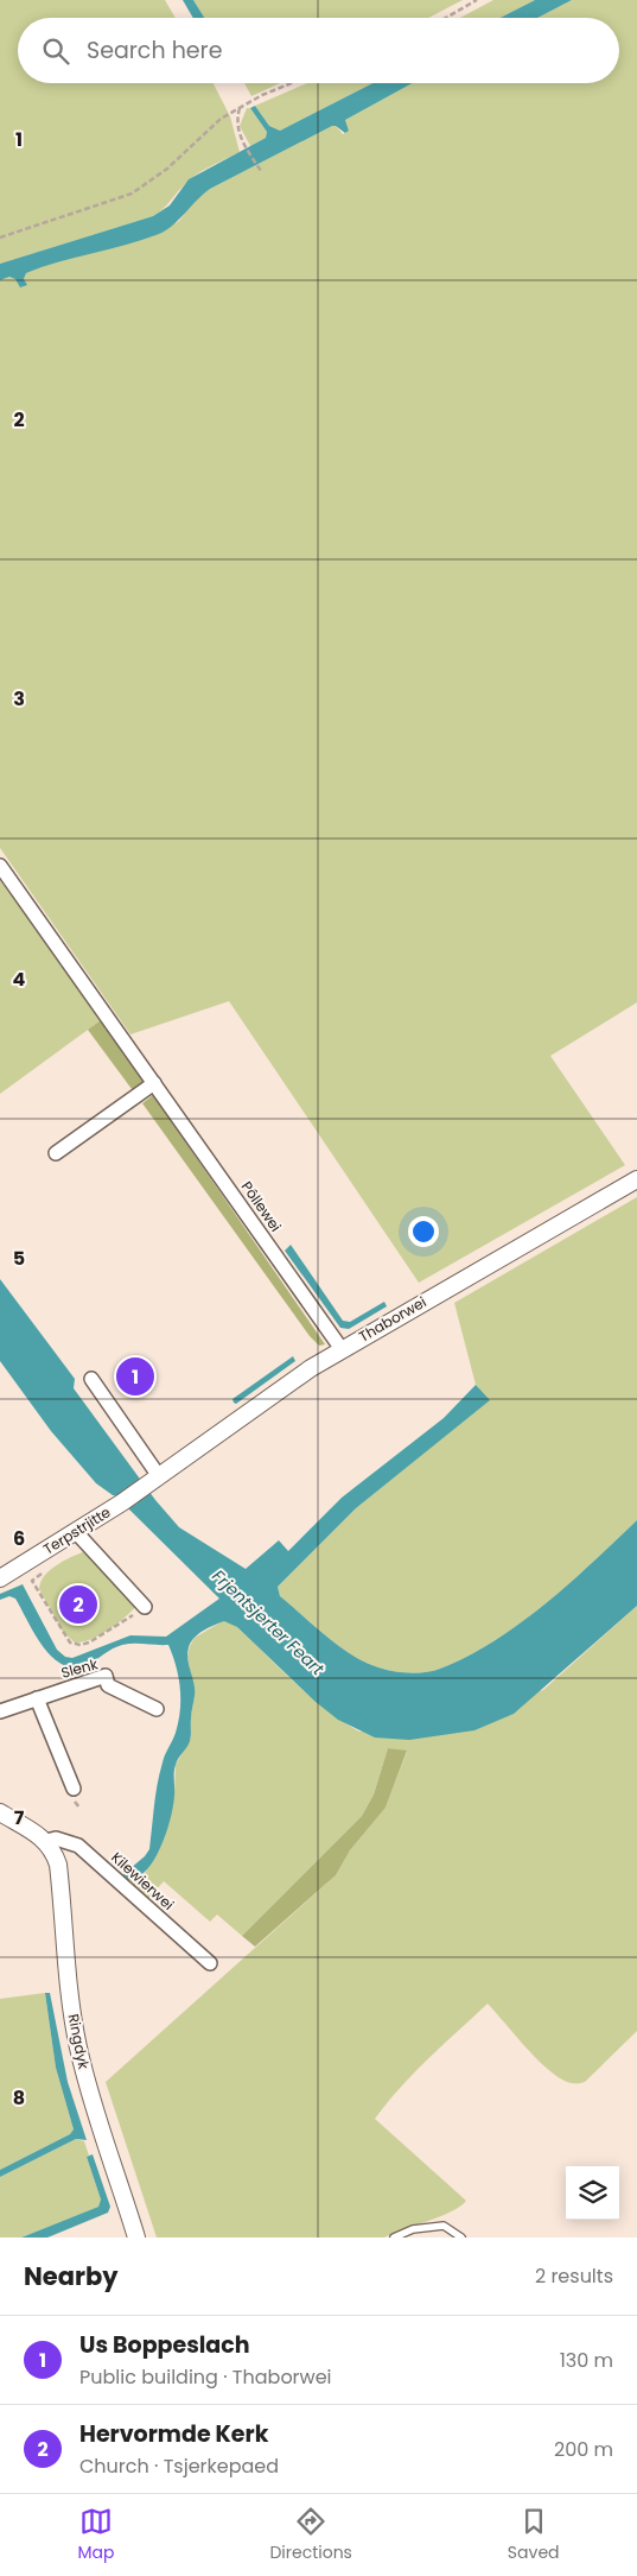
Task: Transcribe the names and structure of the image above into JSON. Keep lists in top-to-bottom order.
{
  "streets": {
    "street": [
      "Pôllewei",
      "Thaborwei",
      "Terpstrjitte",
      "Slenk",
      "Kilewierwei",
      "Ringdyk"
    ]
  },
  "crossings": [
    ["Pôllewei", "Thaborwei"],
    ["Thaborwei", "Terpstrjitte"],
    ["Kilewierwei", "Ringdyk"]
  ],
  "water": ["Frjentsjerter Feart"],
  "page": {
    "search": "Search here",
    "pins": ["1", "2"],
    "heading": ["Nearby", "2 results"],
    "list": [
      {
        "mark": "1",
        "name": "Us Boppeslach",
        "note": "Public building · Thaborwei",
        "value": "130 m"
      },
      {
        "mark": "2",
        "name": "Hervormde Kerk",
        "note": "Church · Tsjerkepaed",
        "value": "200 m"
      }
    ],
    "nav": ["Map", "Directions", "Saved"]
  },
  "grid": {
    "rows": [
      "1",
      "2",
      "3",
      "4",
      "5",
      "6",
      "7",
      "8"
    ]
  }
}
